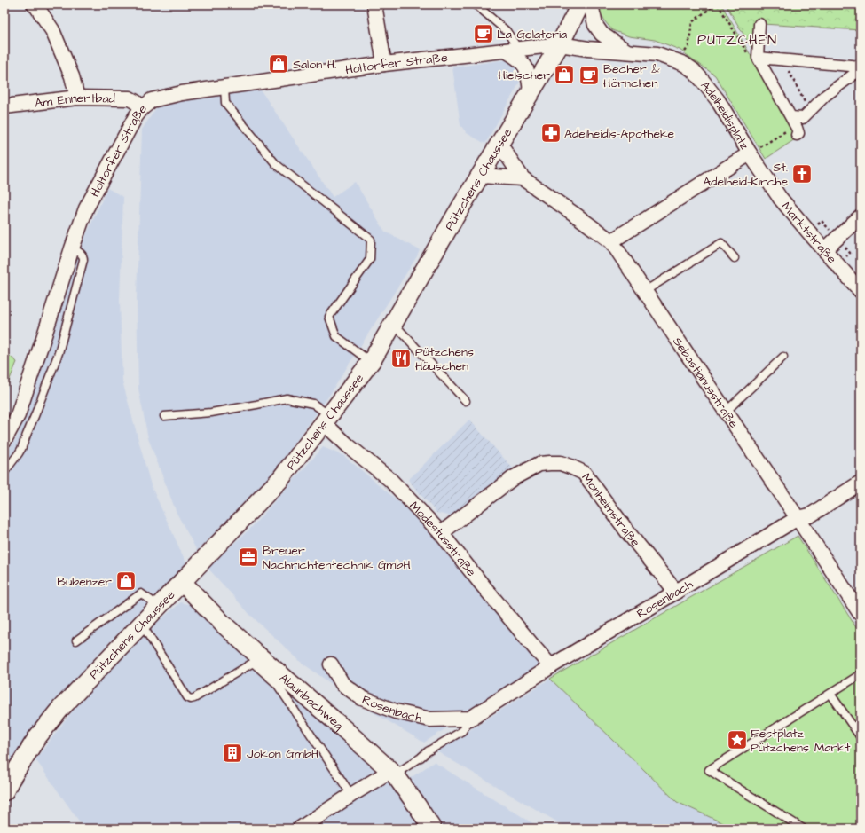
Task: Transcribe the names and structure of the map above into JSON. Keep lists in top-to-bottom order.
{
  "streets": {
    "street": [
      "Holtorfer Straße",
      "Am Ennertbad",
      "Adelheidisplatz",
      "Pützchens Chaussee",
      "Marktstraße",
      "Sebastianusstraße",
      "Monheimstraße",
      "Modestusstraße",
      "Rosenbach",
      "Alaunbachweg"
    ]
  },
  "crossings": [
    ["Holtorfer Straße", "Am Ennertbad"],
    ["Holtorfer Straße", "Adelheidisplatz"],
    ["Holtorfer Straße", "Pützchens Chaussee"],
    ["Adelheidisplatz", "Pützchens Chaussee"],
    ["Adelheidisplatz", "Marktstraße"],
    ["Adelheidisplatz", "Sebastianusstraße"],
    ["Pützchens Chaussee", "Sebastianusstraße"],
    ["Pützchens Chaussee", "Modestusstraße"],
    ["Pützchens Chaussee", "Alaunbachweg"],
    ["Sebastianusstraße", "Rosenbach"],
    ["Monheimstraße", "Modestusstraße"],
    ["Monheimstraße", "Rosenbach"],
    ["Modestusstraße", "Rosenbach"],
    ["Rosenbach", "Alaunbachweg"]
  ],
  "districts": ["PÜTZCHEN"],
  "places": {
    "cafe": ["La Gelateria", "Becher & Hörnchen"],
    "shop": ["Salon H.", "Hielscher", "Bubenzer"],
    "pharmacy": ["Adelheidis-Apotheke"],
    "church": ["St. Adelheid-Kirche"],
    "restaurant": ["Pützchens Häuschen"],
    "office": ["Breuer Nachrichtentechnik GmbH"],
    "place": ["Festplatz Pützchens Markt"],
    "building": ["Jokon GmbH"]
  }
}
